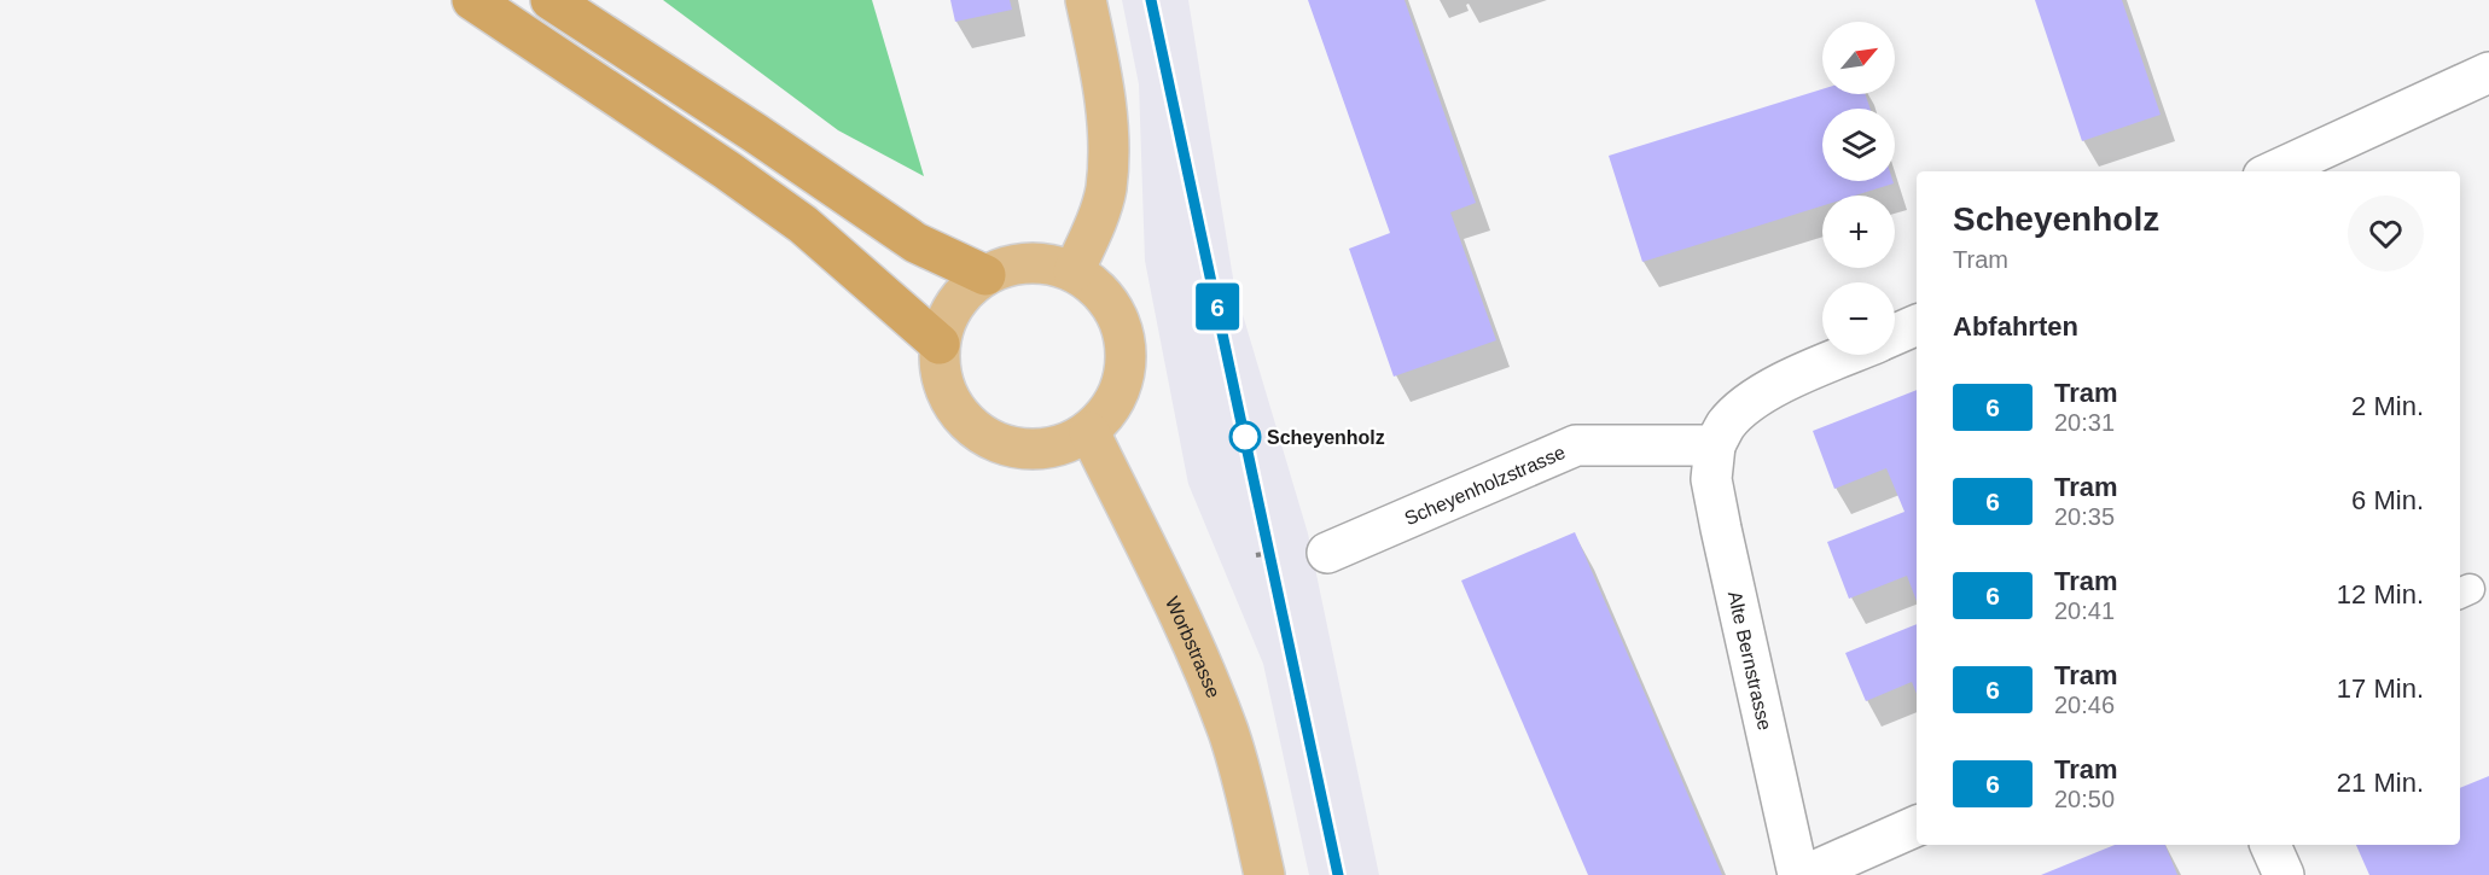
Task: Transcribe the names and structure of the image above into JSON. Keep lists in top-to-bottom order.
{
  "streets": {
    "main road": ["Worbstrasse"],
    "street": ["Scheyenholzstrasse", "Alte Bernstrasse"]
  },
  "crossings": [
    ["Scheyenholzstrasse", "Alte Bernstrasse"]
  ],
  "places": ["Scheyenholz"],
  "lines": ["tram line 6"],
  "north": "top right",
  "page": {
    "on_map": "6",
    "map_buttons": ["+", "−"],
    "heading": [
      ["Scheyenholz", "Tram"],
      "Abfahrten"
    ],
    "list": [
      {
        "mark": "6",
        "name": "Tram",
        "note": "20:31",
        "value": "2 Min."
      },
      {
        "mark": "6",
        "name": "Tram",
        "note": "20:35",
        "value": "6 Min."
      },
      {
        "mark": "6",
        "name": "Tram",
        "note": "20:41",
        "value": "12 Min."
      },
      {
        "mark": "6",
        "name": "Tram",
        "note": "20:46",
        "value": "17 Min."
      },
      {
        "mark": "6",
        "name": "Tram",
        "note": "20:50",
        "value": "21 Min."
      }
    ]
  }
}
